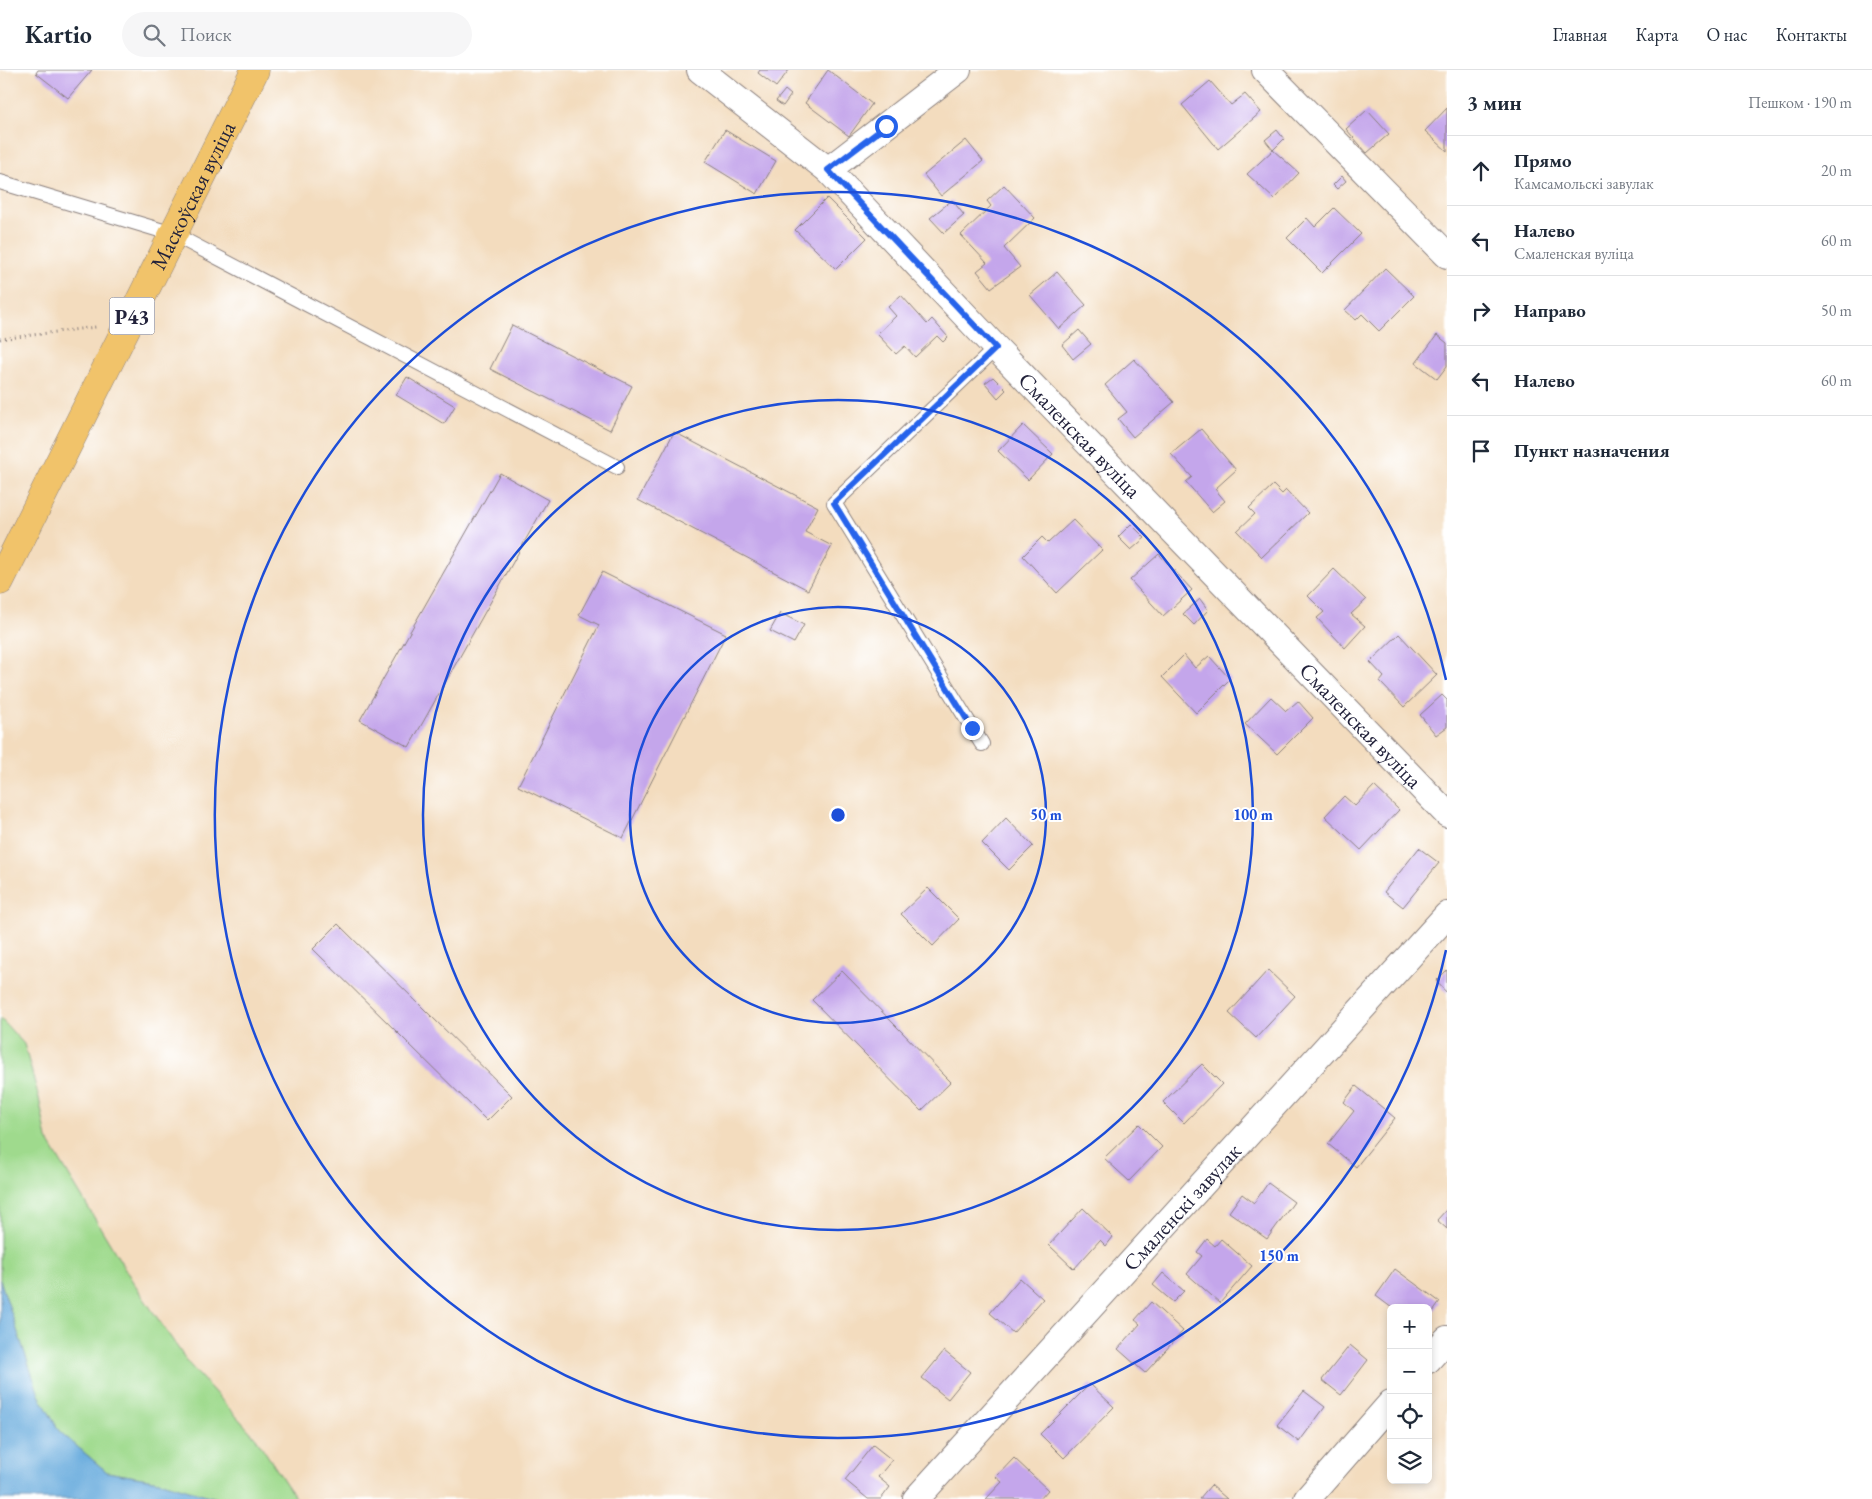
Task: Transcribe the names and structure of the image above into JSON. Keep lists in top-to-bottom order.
{
  "streets": {
    "main road": ["Маскоўская вуліца", "Р43"],
    "street": ["Смаленская вуліца", "Смаленскі завулак"]
  },
  "page": {
    "header": "Kartio",
    "search": "Поиск",
    "nav": [
      "Главная",
      "Карта",
      "О нас",
      "Контакты"
    ],
    "heading": ["3 мин", "Пешком · 190 m"],
    "list": [
      ["Прямо", "Камсамольскі завулак", "20 m"],
      ["Налево", "Смаленская вуліца", "60 m"],
      ["Направо", "50 m"],
      ["Налево", "60 m"],
      "Пункт назначения"
    ],
    "map_buttons": ["+", "−"]
  },
  "rings": ["50 m", "100 m", "150 m"]
}
